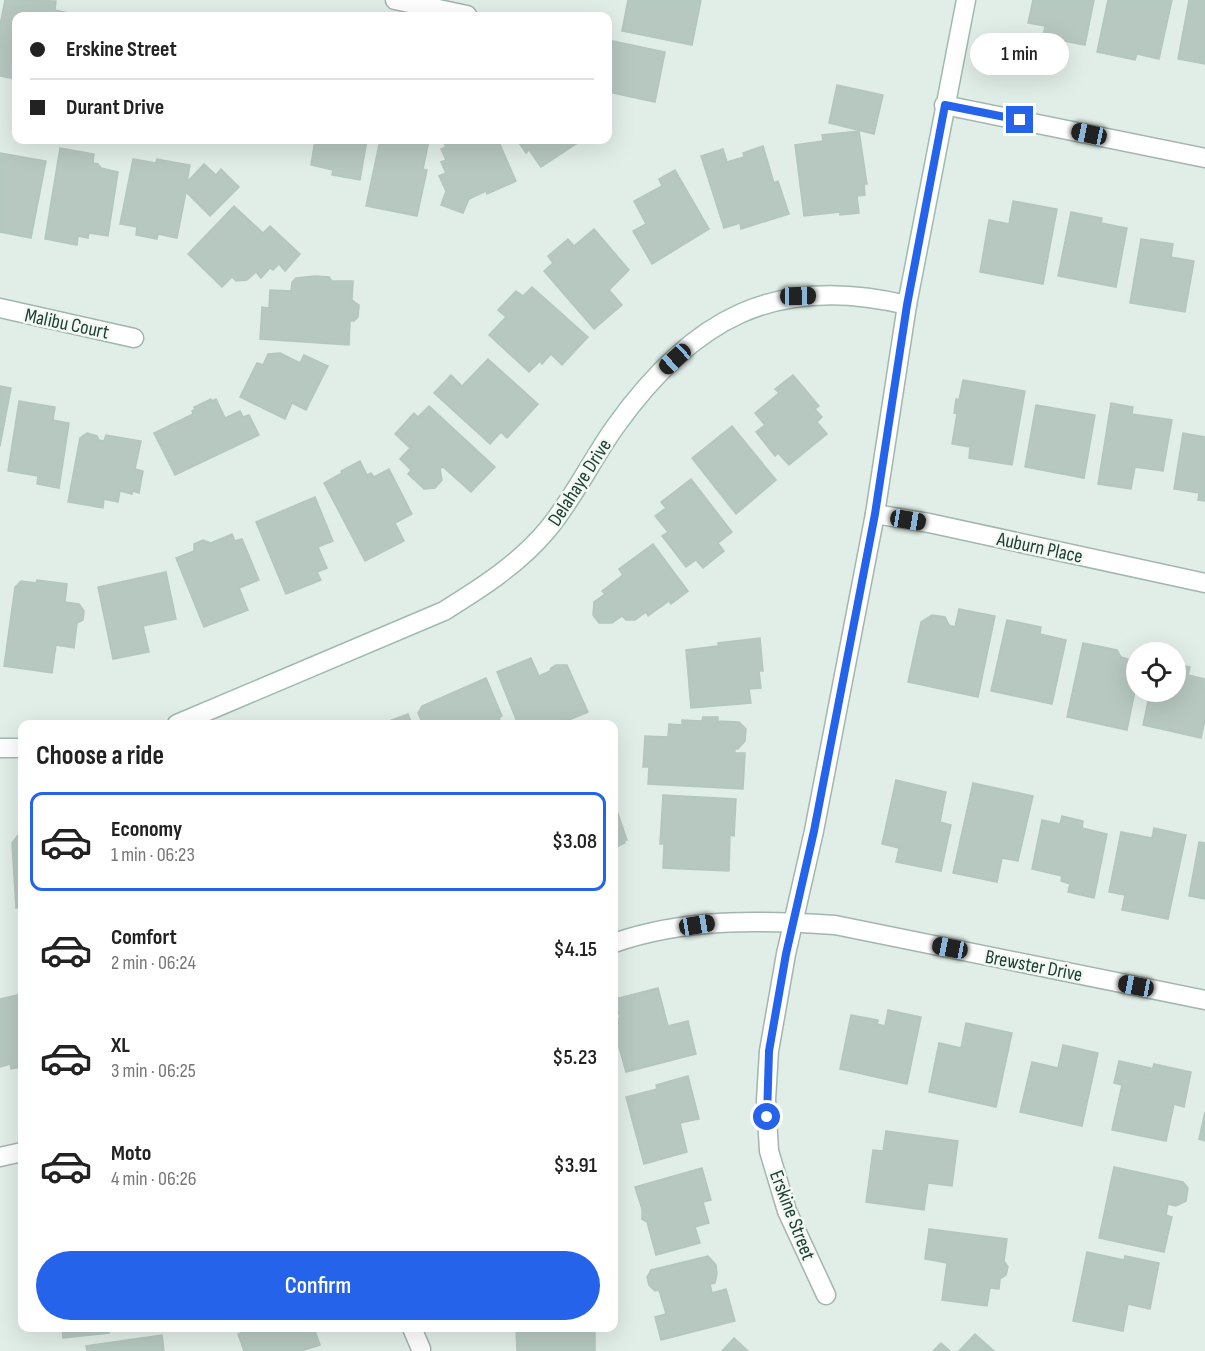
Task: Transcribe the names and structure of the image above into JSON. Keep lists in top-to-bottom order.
{
  "streets": {
    "street": [
      "Malibu Court",
      "Delahaye Drive",
      "Auburn Place",
      "Brewster Drive",
      "Erskine Street"
    ]
  },
  "crossings": [
    ["Delahaye Drive", "Erskine Street"],
    ["Auburn Place", "Erskine Street"],
    ["Brewster Drive", "Erskine Street"]
  ],
  "page": {
    "banner": ["Erskine Street", "Durant Drive"],
    "bubble": "1 min",
    "heading": "Choose a ride",
    "list": [
      {
        "name": "Economy",
        "note": "1 min · 06:23",
        "value": "$3.08"
      },
      {
        "name": "Comfort",
        "note": "2 min · 06:24",
        "value": "$4.15"
      },
      {
        "name": "XL",
        "note": "3 min · 06:25",
        "value": "$5.23"
      },
      {
        "name": "Moto",
        "note": "4 min · 06:26",
        "value": "$3.91"
      }
    ],
    "buttons": "Confirm"
  }
}
